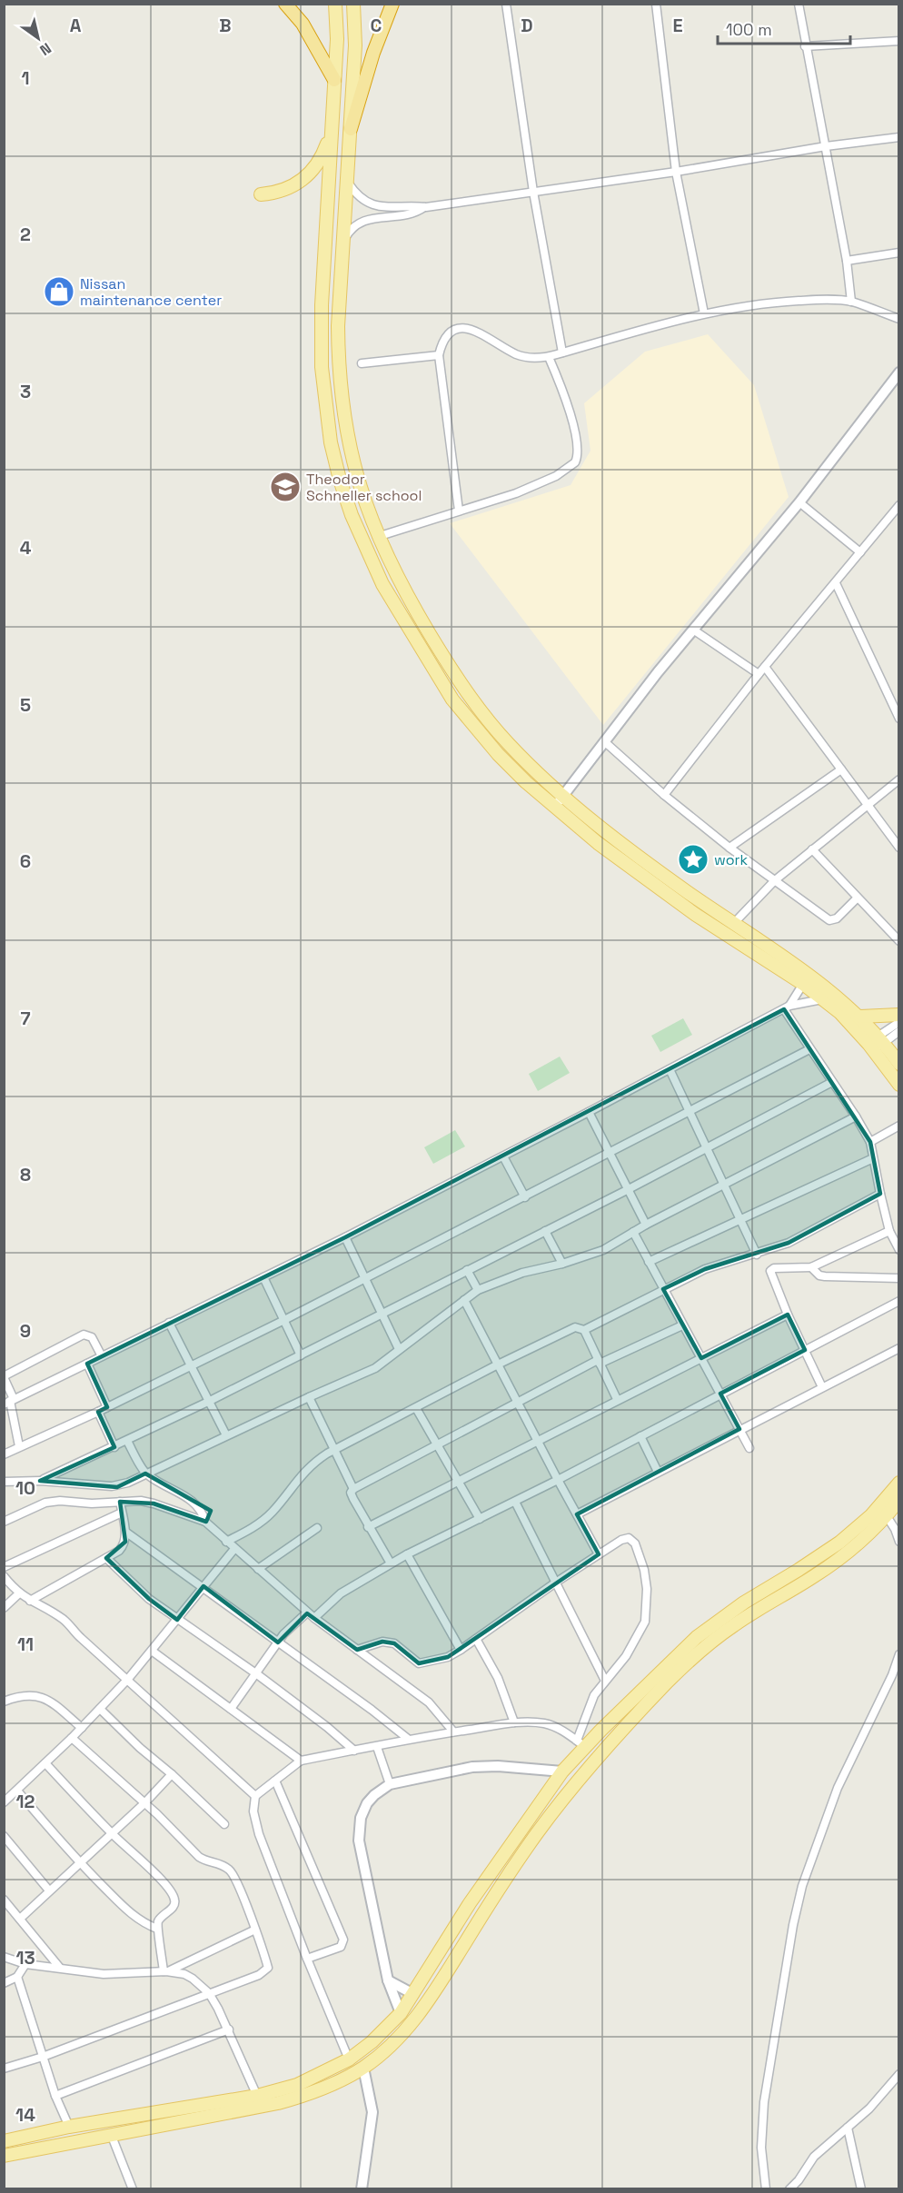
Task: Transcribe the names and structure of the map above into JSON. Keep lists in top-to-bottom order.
{
  "places": {
    "shop": ["Nissan maintenance center"],
    "school or university": ["Theodor Schneller school"],
    "place": ["work"]
  },
  "scale_bar": "100 m",
  "north": "bottom right",
  "grid": {
    "columns": [
      "A",
      "B",
      "C",
      "D",
      "E"
    ],
    "rows": [
      "1",
      "2",
      "3",
      "4",
      "5",
      "6",
      "7",
      "8",
      "9",
      "10",
      "11",
      "12",
      "13",
      "14"
    ]
  }
}
